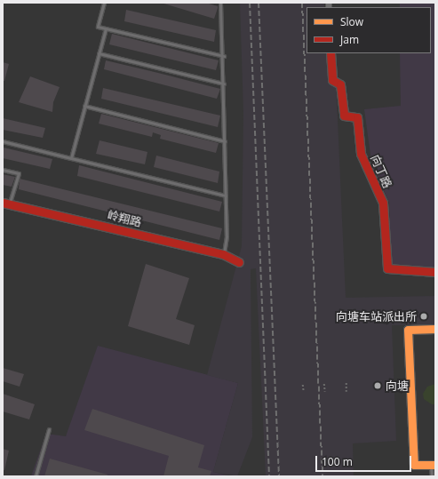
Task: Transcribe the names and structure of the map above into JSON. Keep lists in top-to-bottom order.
{
  "streets": {
    "street": ["向丁路", "岭翔路"]
  },
  "places": ["向塘车站派出所", "向塘"],
  "legend": ["Slow", "Jam"],
  "scale_bar": "100 m"
}
